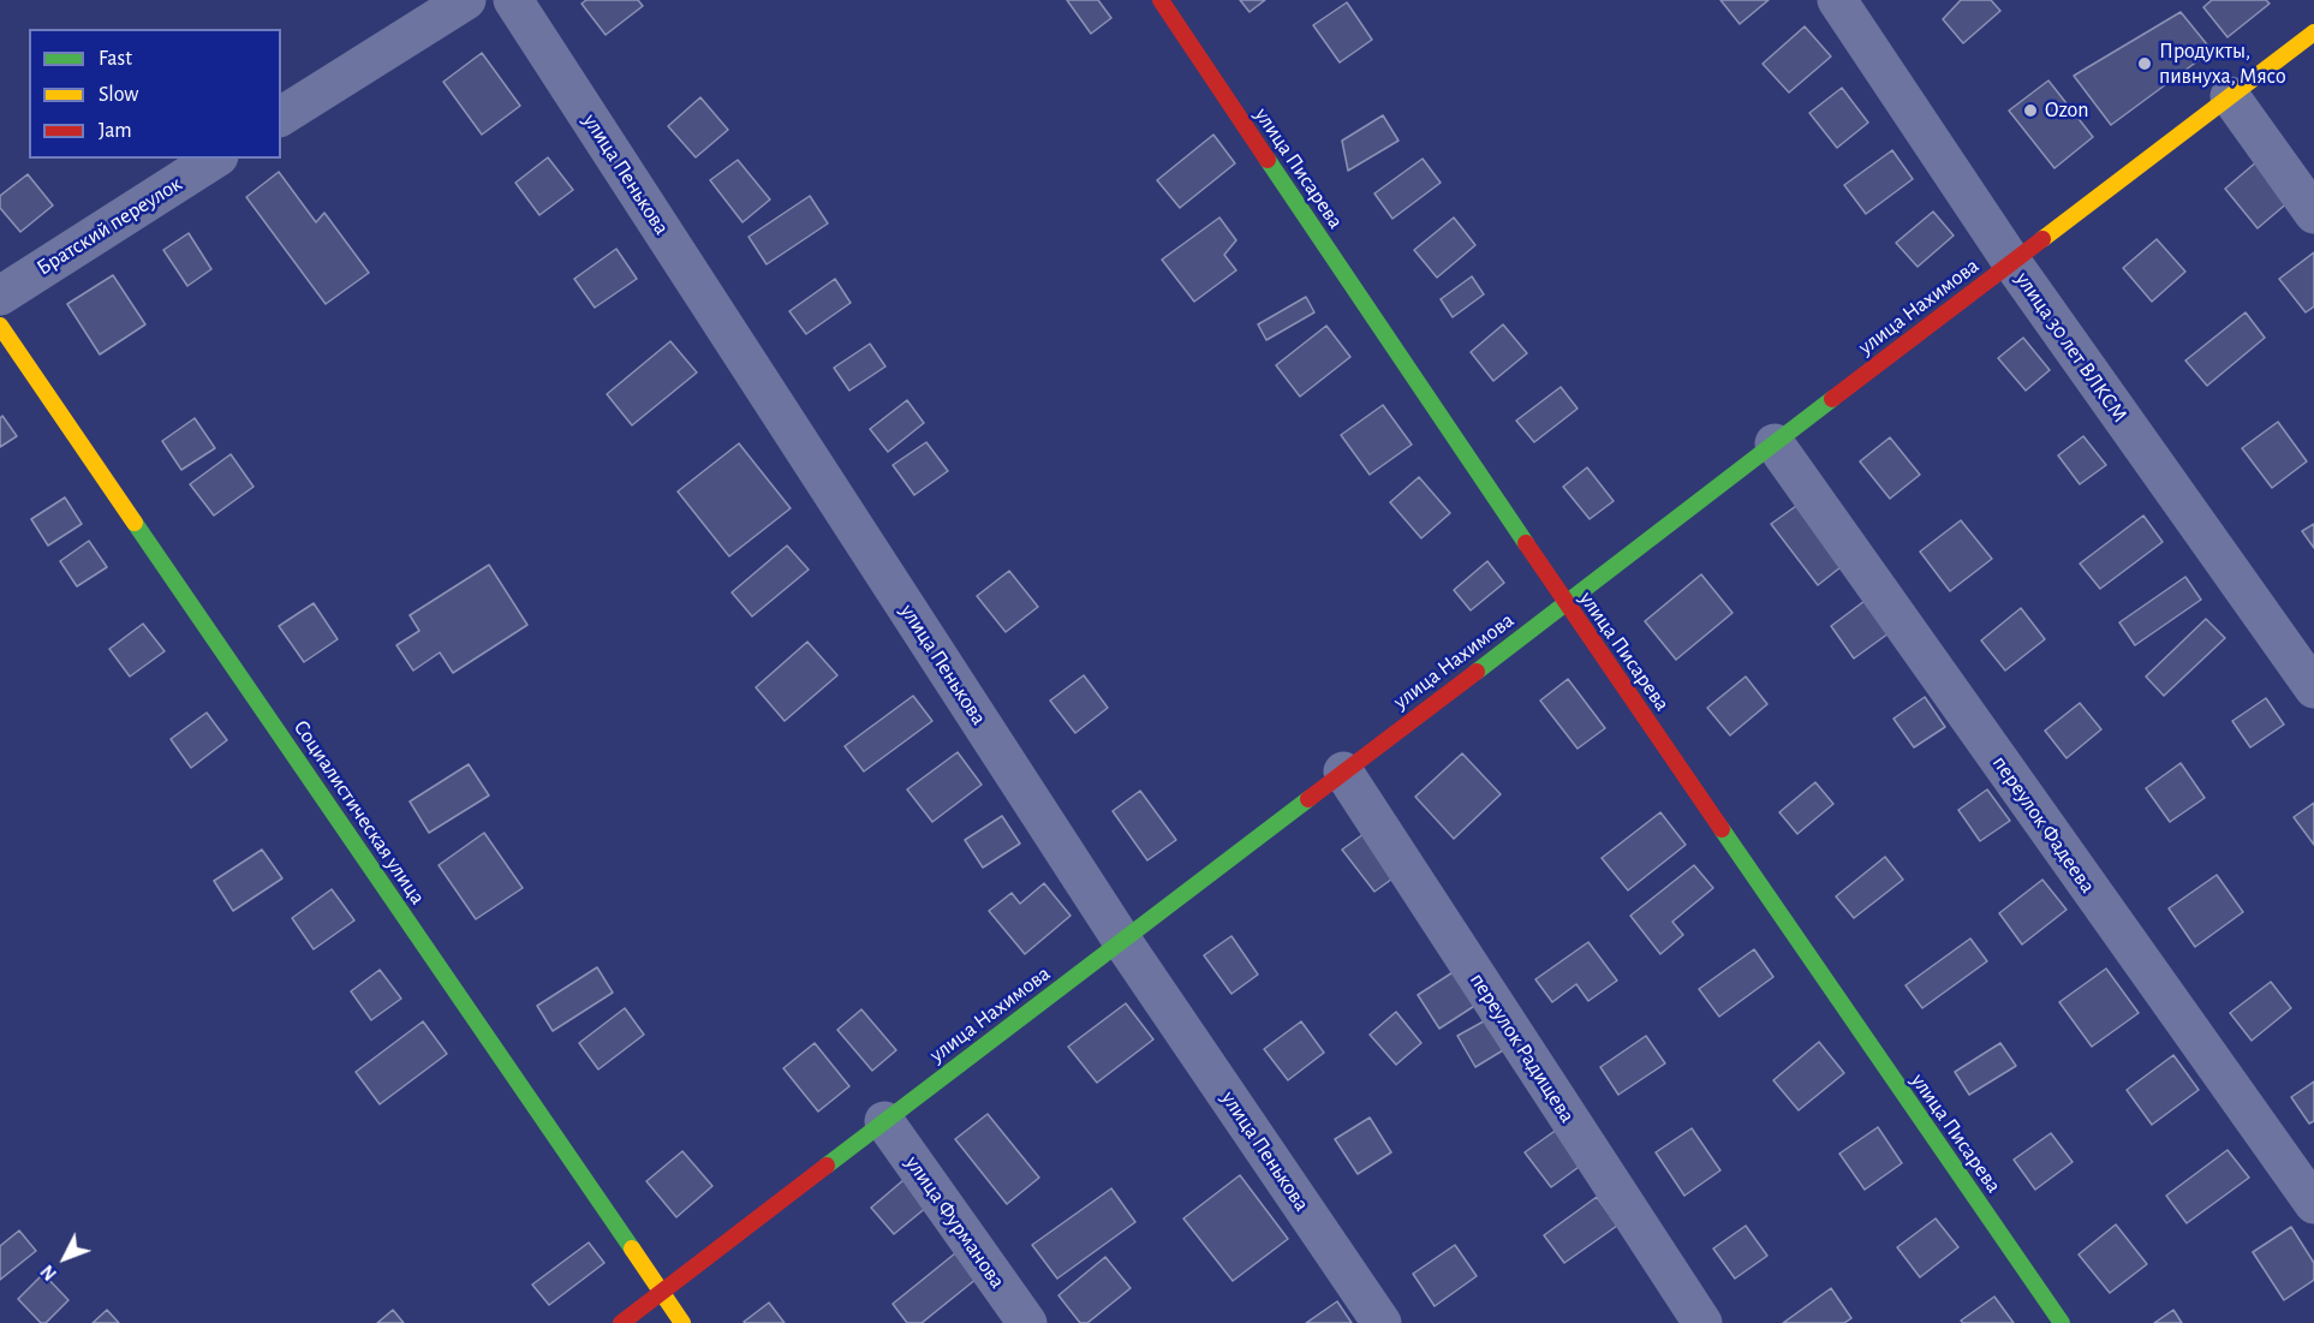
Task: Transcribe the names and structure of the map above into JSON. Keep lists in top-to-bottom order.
{
  "streets": {
    "street": [
      "улица Писарева",
      "улица Пенькова",
      "Братский переулок",
      "улица Нахимова",
      "улица 30 лет ВЛКСМ",
      "Социалистическая улица",
      "переулок Фадеева",
      "переулок Радищева",
      "улица Фурманова"
    ]
  },
  "crossings": [
    ["улица Писарева", "улица Нахимова"],
    ["улица Пенькова", "улица Нахимова"],
    ["улица Нахимова", "улица 30 лет ВЛКСМ"],
    ["улица Нахимова", "Социалистическая улица"],
    ["улица Нахимова", "переулок Фадеева"],
    ["улица Нахимова", "переулок Радищева"],
    ["улица Нахимова", "улица Фурманова"]
  ],
  "places": ["Продукты, пивнуха, Мясо", "Ozon"],
  "legend": ["Fast", "Slow", "Jam"],
  "north": "bottom left"
}
